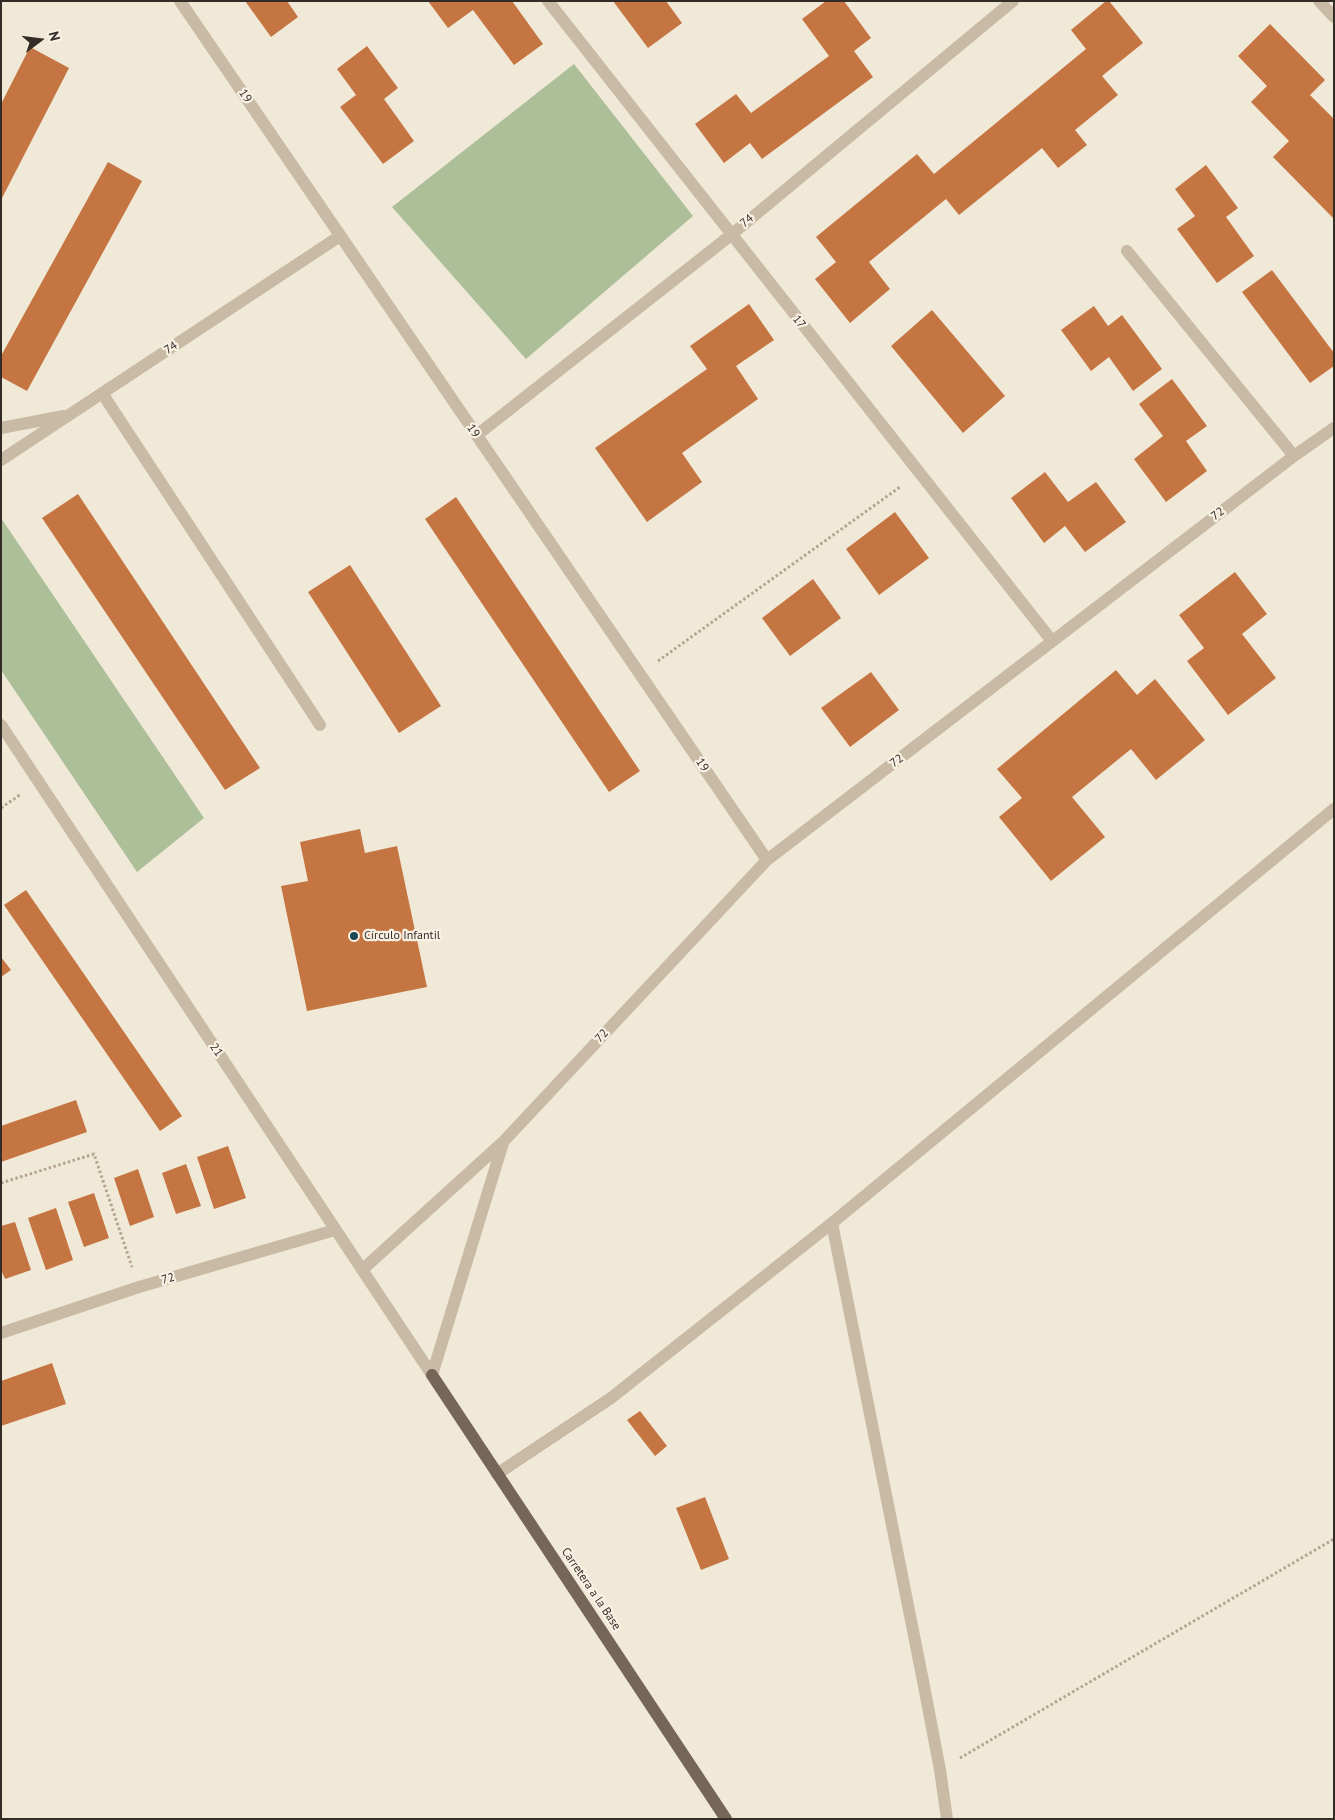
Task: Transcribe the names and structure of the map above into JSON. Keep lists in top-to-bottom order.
{
  "streets": {
    "main road": ["Carretera a la Base"],
    "street": [
      "19",
      "74",
      "17",
      "72",
      "21"
    ]
  },
  "crossings": [
    ["19", "74"],
    ["19", "72"],
    ["74", "17"],
    ["17", "72"],
    ["72", "21"],
    ["72", "Carretera a la Base"],
    ["21", "Carretera a la Base"]
  ],
  "places": ["Círculo Infantil"],
  "north": "right"
}
